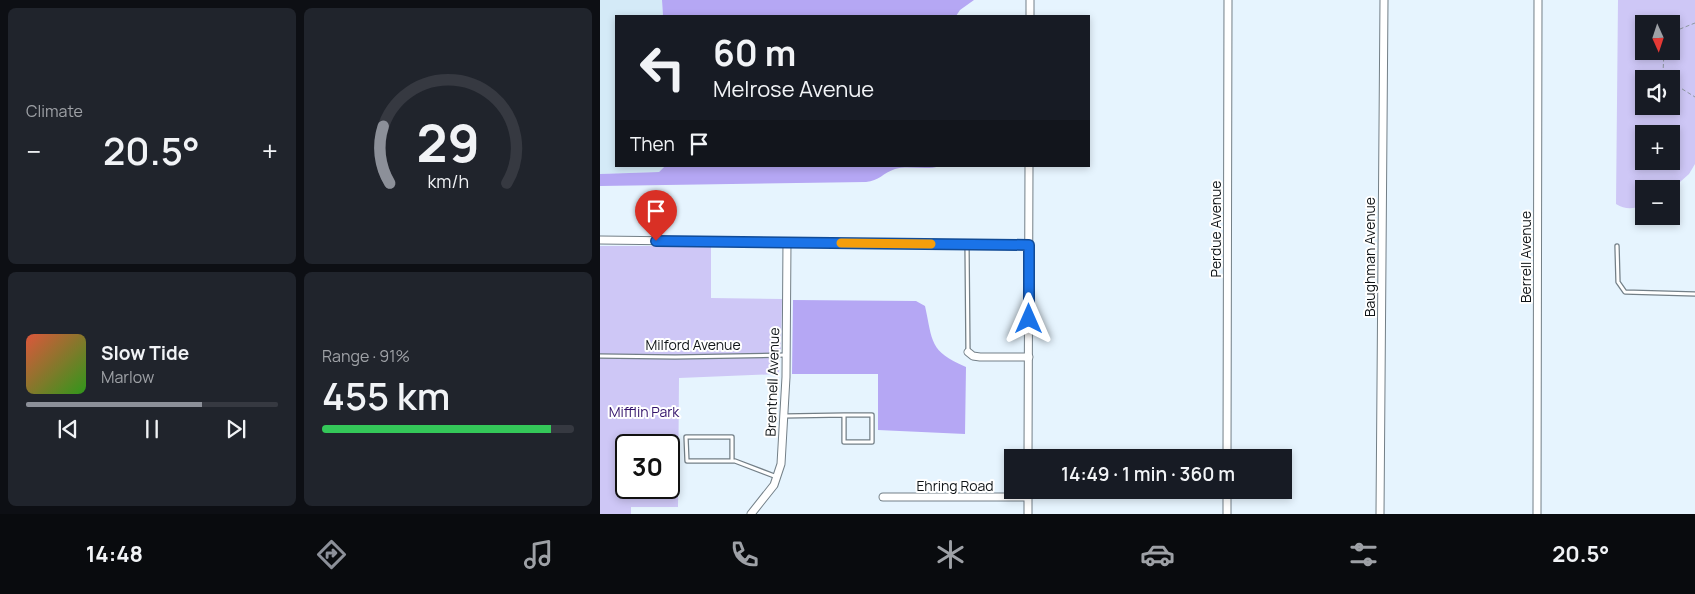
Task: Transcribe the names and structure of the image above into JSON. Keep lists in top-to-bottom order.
{
  "streets": {
    "street": [
      "Perdue Avenue",
      "Baughman Avenue",
      "Berrell Avenue",
      "Brentnell Avenue",
      "Ehring Road"
    ],
    "lane": ["Milford Avenue"]
  },
  "crossings": [
    ["Milford Avenue", "Brentnell Avenue"]
  ],
  "parks": ["Mifflin Park"],
  "north": "bottom",
  "page": {
    "tile": [
      "Climate",
      ["Range · 91%", "455 km"]
    ],
    "map_buttons": ["+", "−"],
    "turn": ["60 m", "Melrose Avenue"],
    "then": "Then",
    "heat": ["−", "20.5°", "+"],
    "song": ["Slow Tide", "Marlow"],
    "limit": "30",
    "trip": "14:49 · 1 min · 360 m",
    "tabs": ["14:48", "20.5°"],
    "gauge": ["29", "km/h"]
  }
}
